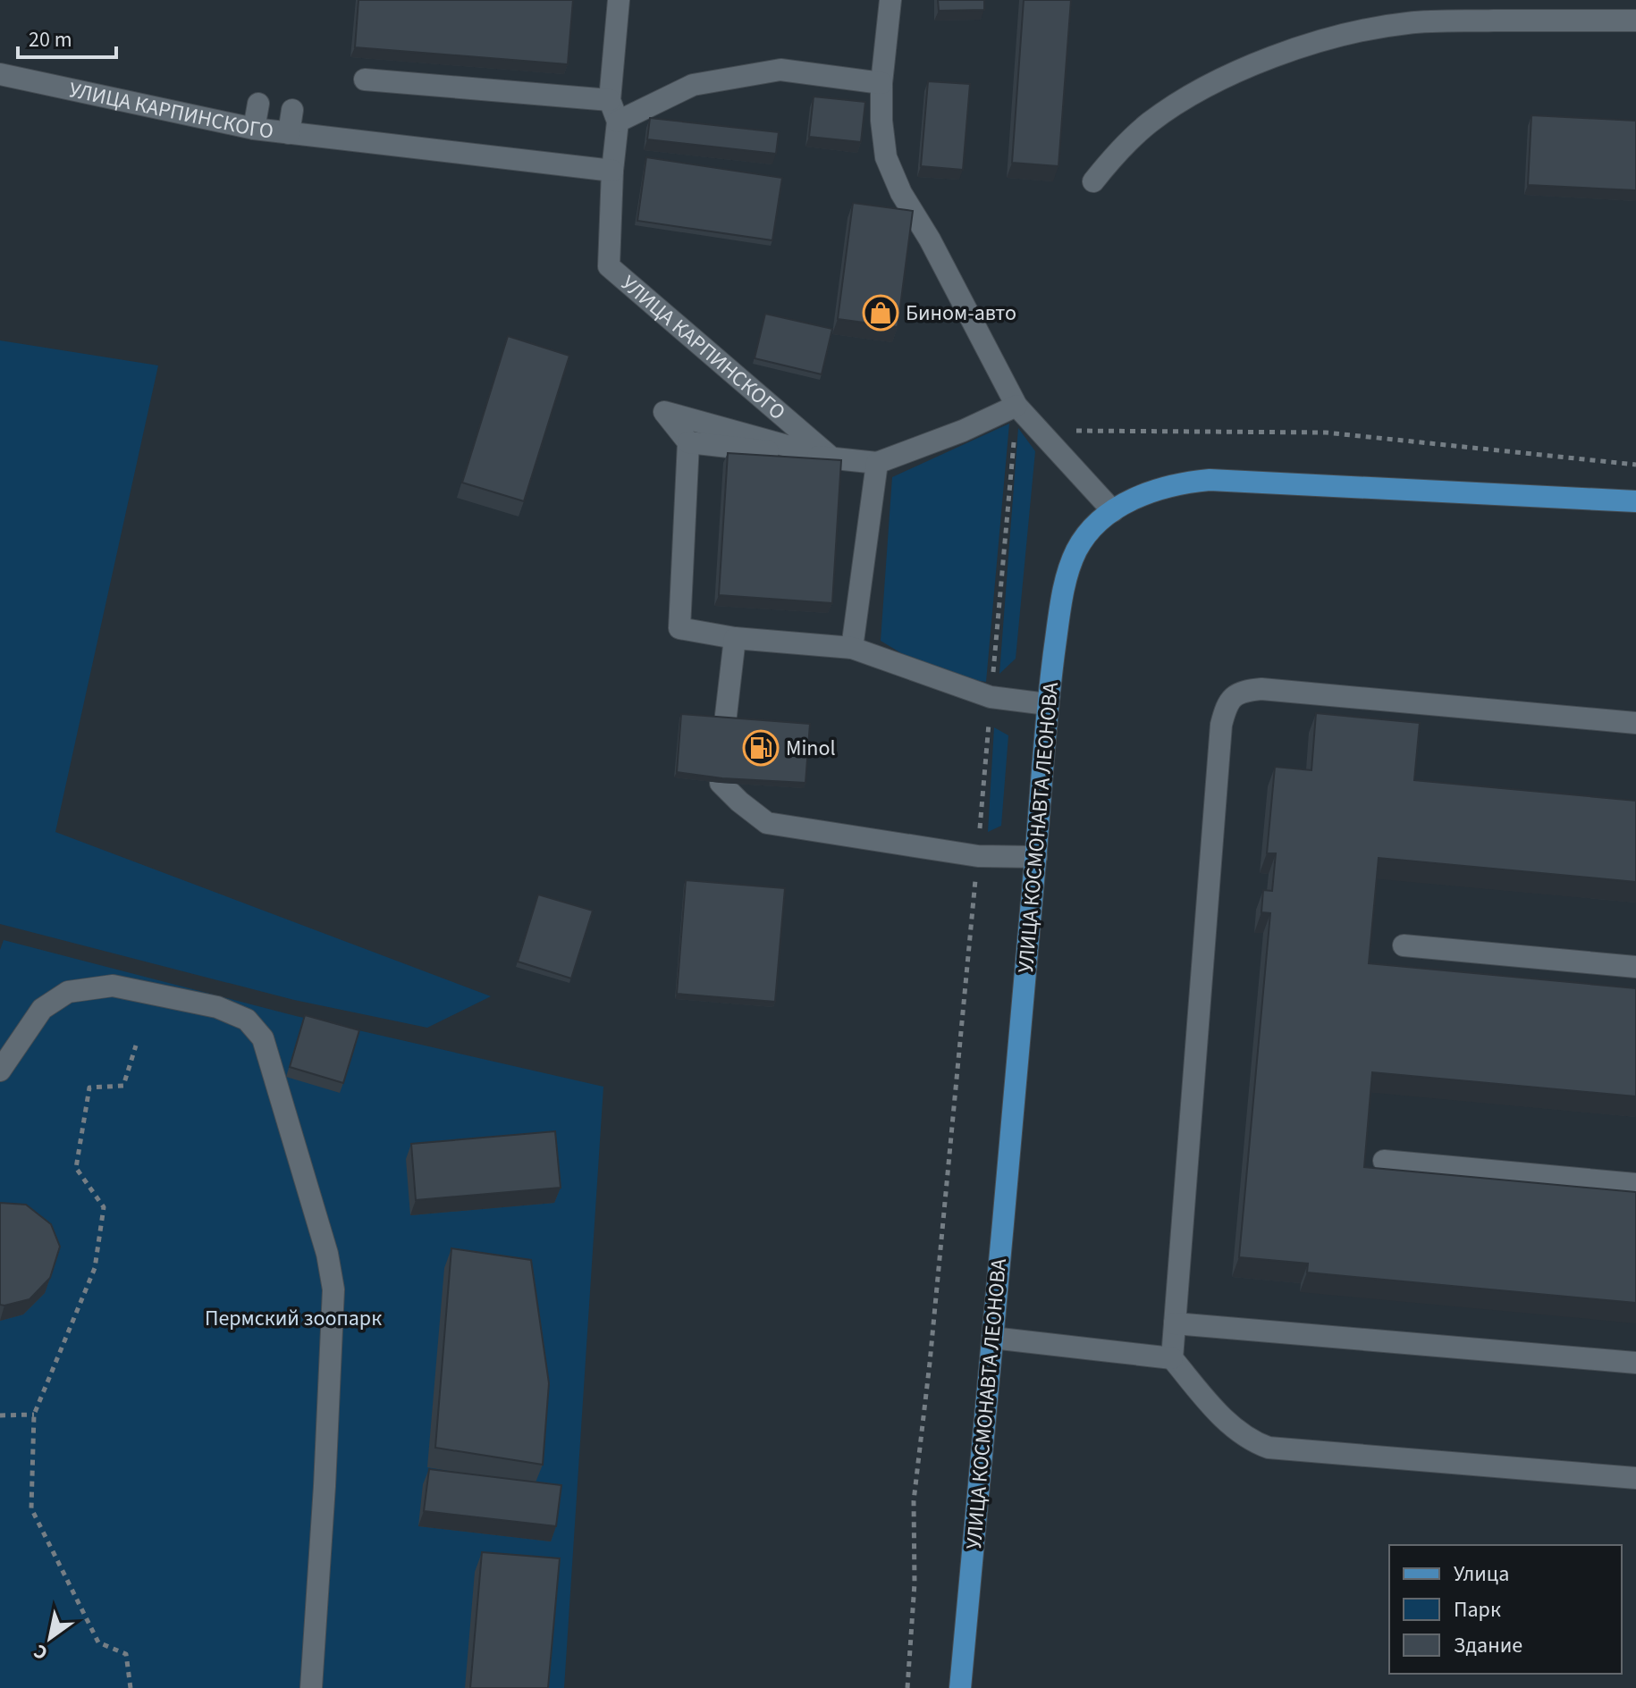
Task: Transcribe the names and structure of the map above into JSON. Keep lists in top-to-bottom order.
{
  "streets": {
    "main road": ["УЛИЦА КОСМОНАВТА ЛЕОНОВА"],
    "street": ["УЛИЦА КАРПИНСКОГО"]
  },
  "parks": ["Пермский зоопарк"],
  "places": {
    "shop": ["Бином-авто"],
    "fuel station": ["Minol"]
  },
  "legend": ["Улица", "Парк", "Здание"],
  "scale_bar": "20 m",
  "north": "bottom left"
}
